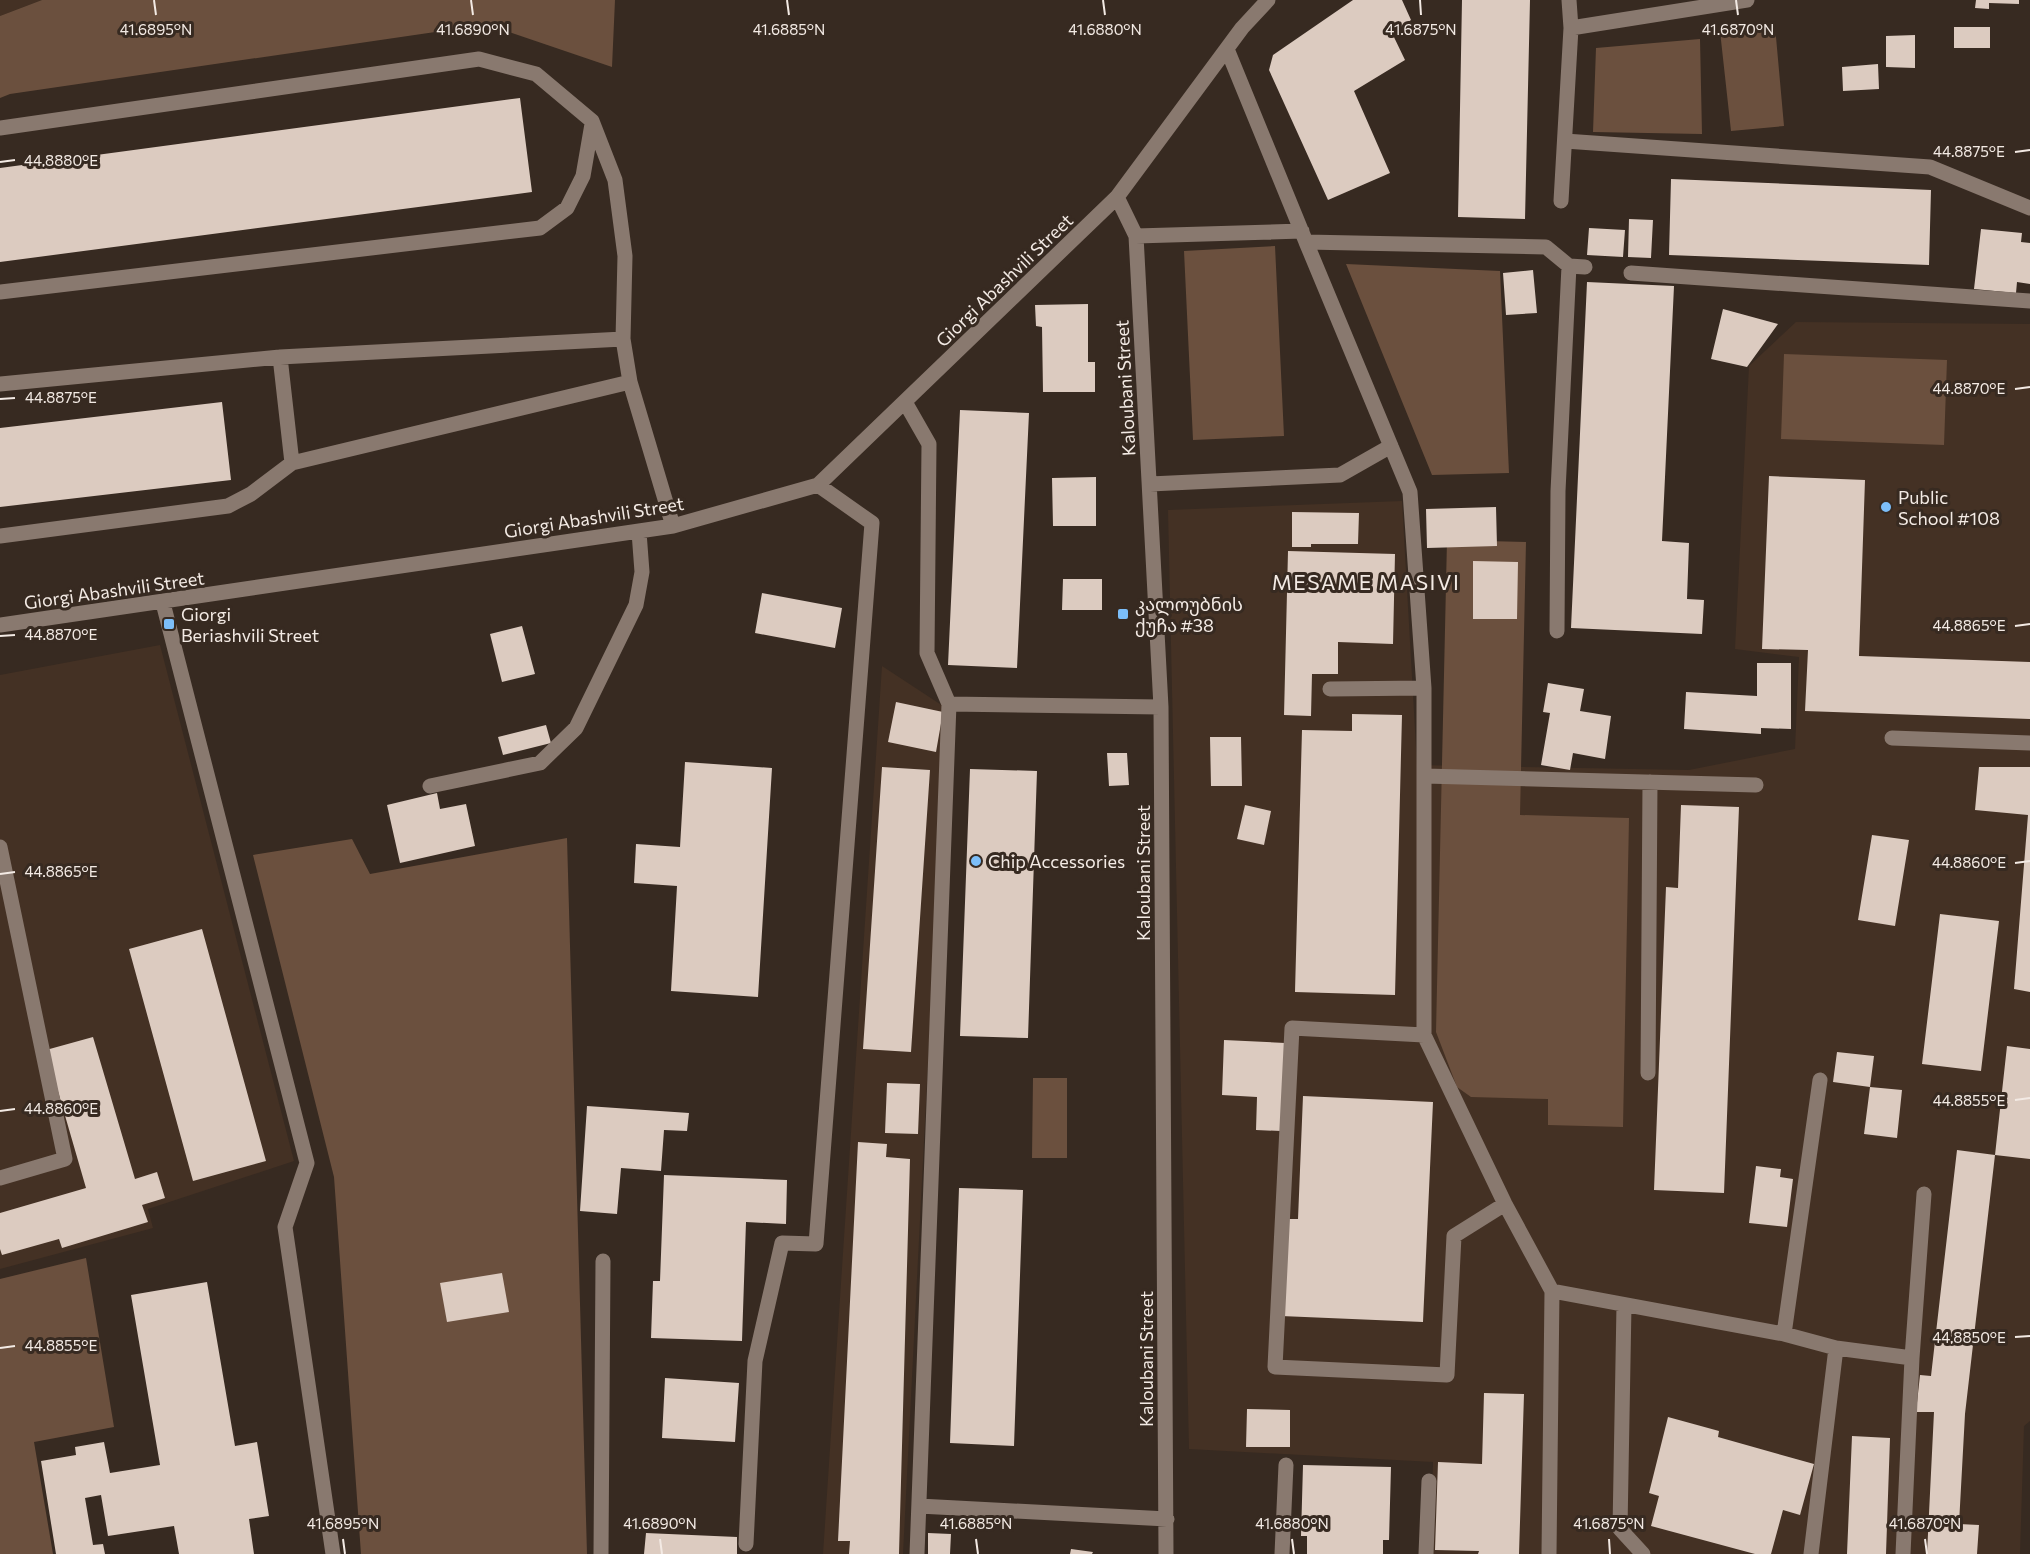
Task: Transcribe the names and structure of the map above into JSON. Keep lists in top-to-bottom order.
{
  "streets": {
    "street": ["Giorgi Abashvili Street", "Kaloubani Street"]
  },
  "crossings": [
    ["Giorgi Abashvili Street", "Kaloubani Street"]
  ],
  "districts": ["MESAME MASIVI"],
  "places": {
    "other": ["Public School #108", "Chip Accessories"],
    "transit": ["კალოუბნის ქუჩა #38", "Giorgi Beriashvili Street"]
  },
  "coordinates": [
    "41.6895°N",
    "41.6890°N",
    "41.6885°N",
    "41.6880°N",
    "41.6875°N",
    "41.6870°N",
    "44.8875°E",
    "44.8880°E",
    "44.8870°E",
    "44.8865°E",
    "44.8860°E",
    "44.8855°E",
    "44.8850°E"
  ]
}
